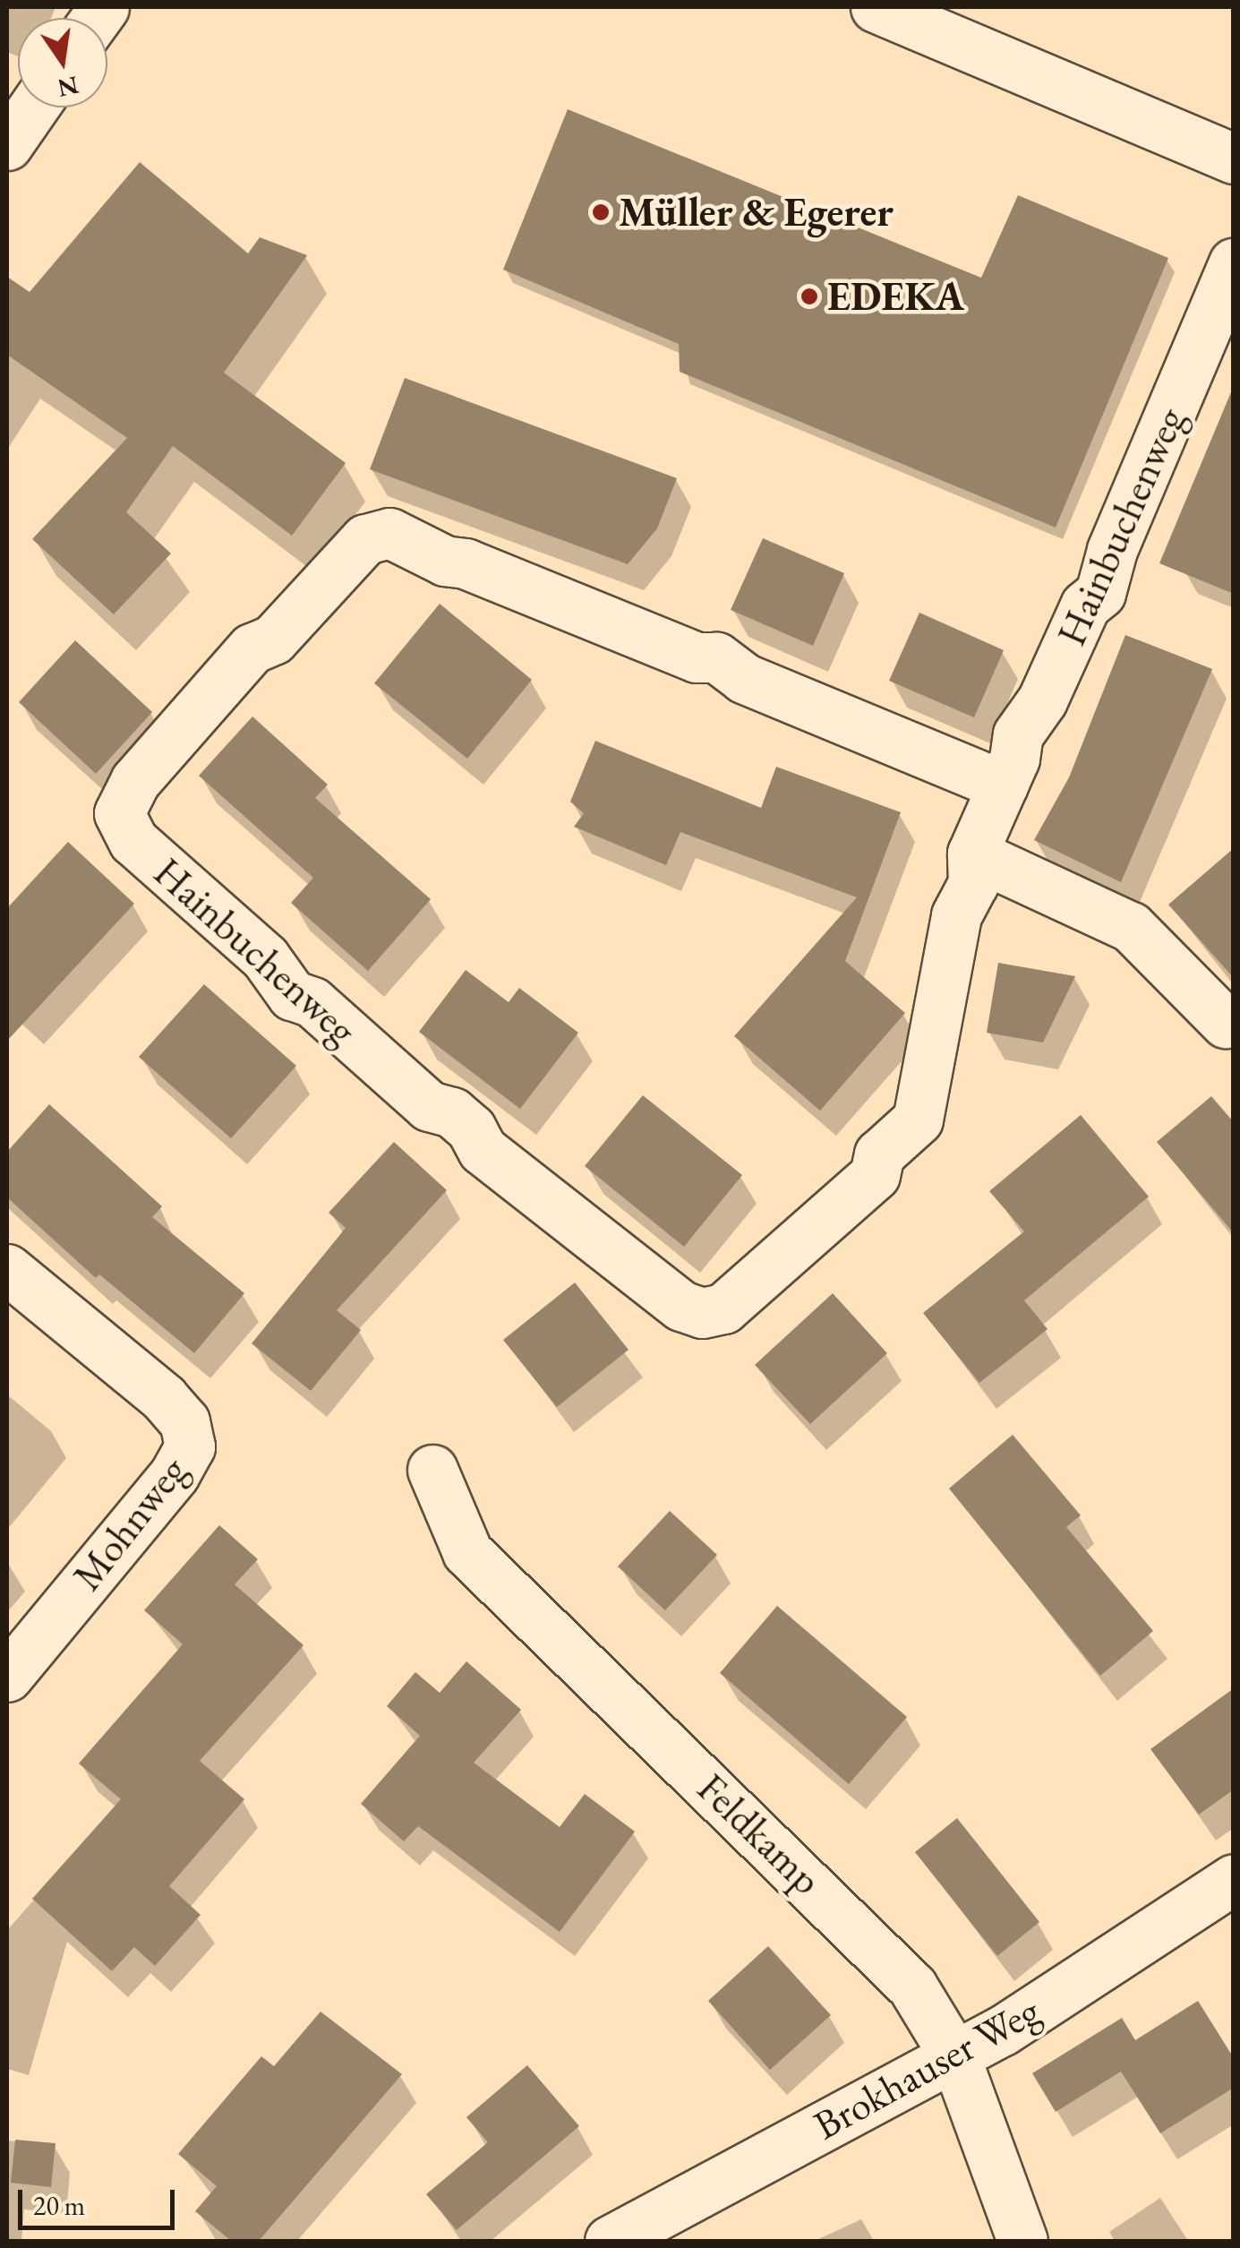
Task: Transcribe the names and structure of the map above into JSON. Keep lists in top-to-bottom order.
{
  "streets": {
    "street": [
      "Hainbuchenweg",
      "Mohnweg",
      "Feldkamp",
      "Brokhauser Weg"
    ]
  },
  "crossings": [
    ["Feldkamp", "Brokhauser Weg"]
  ],
  "places": ["Müller & Egerer", "EDEKA"],
  "scale_bar": "20 m",
  "north": "bottom"
}
